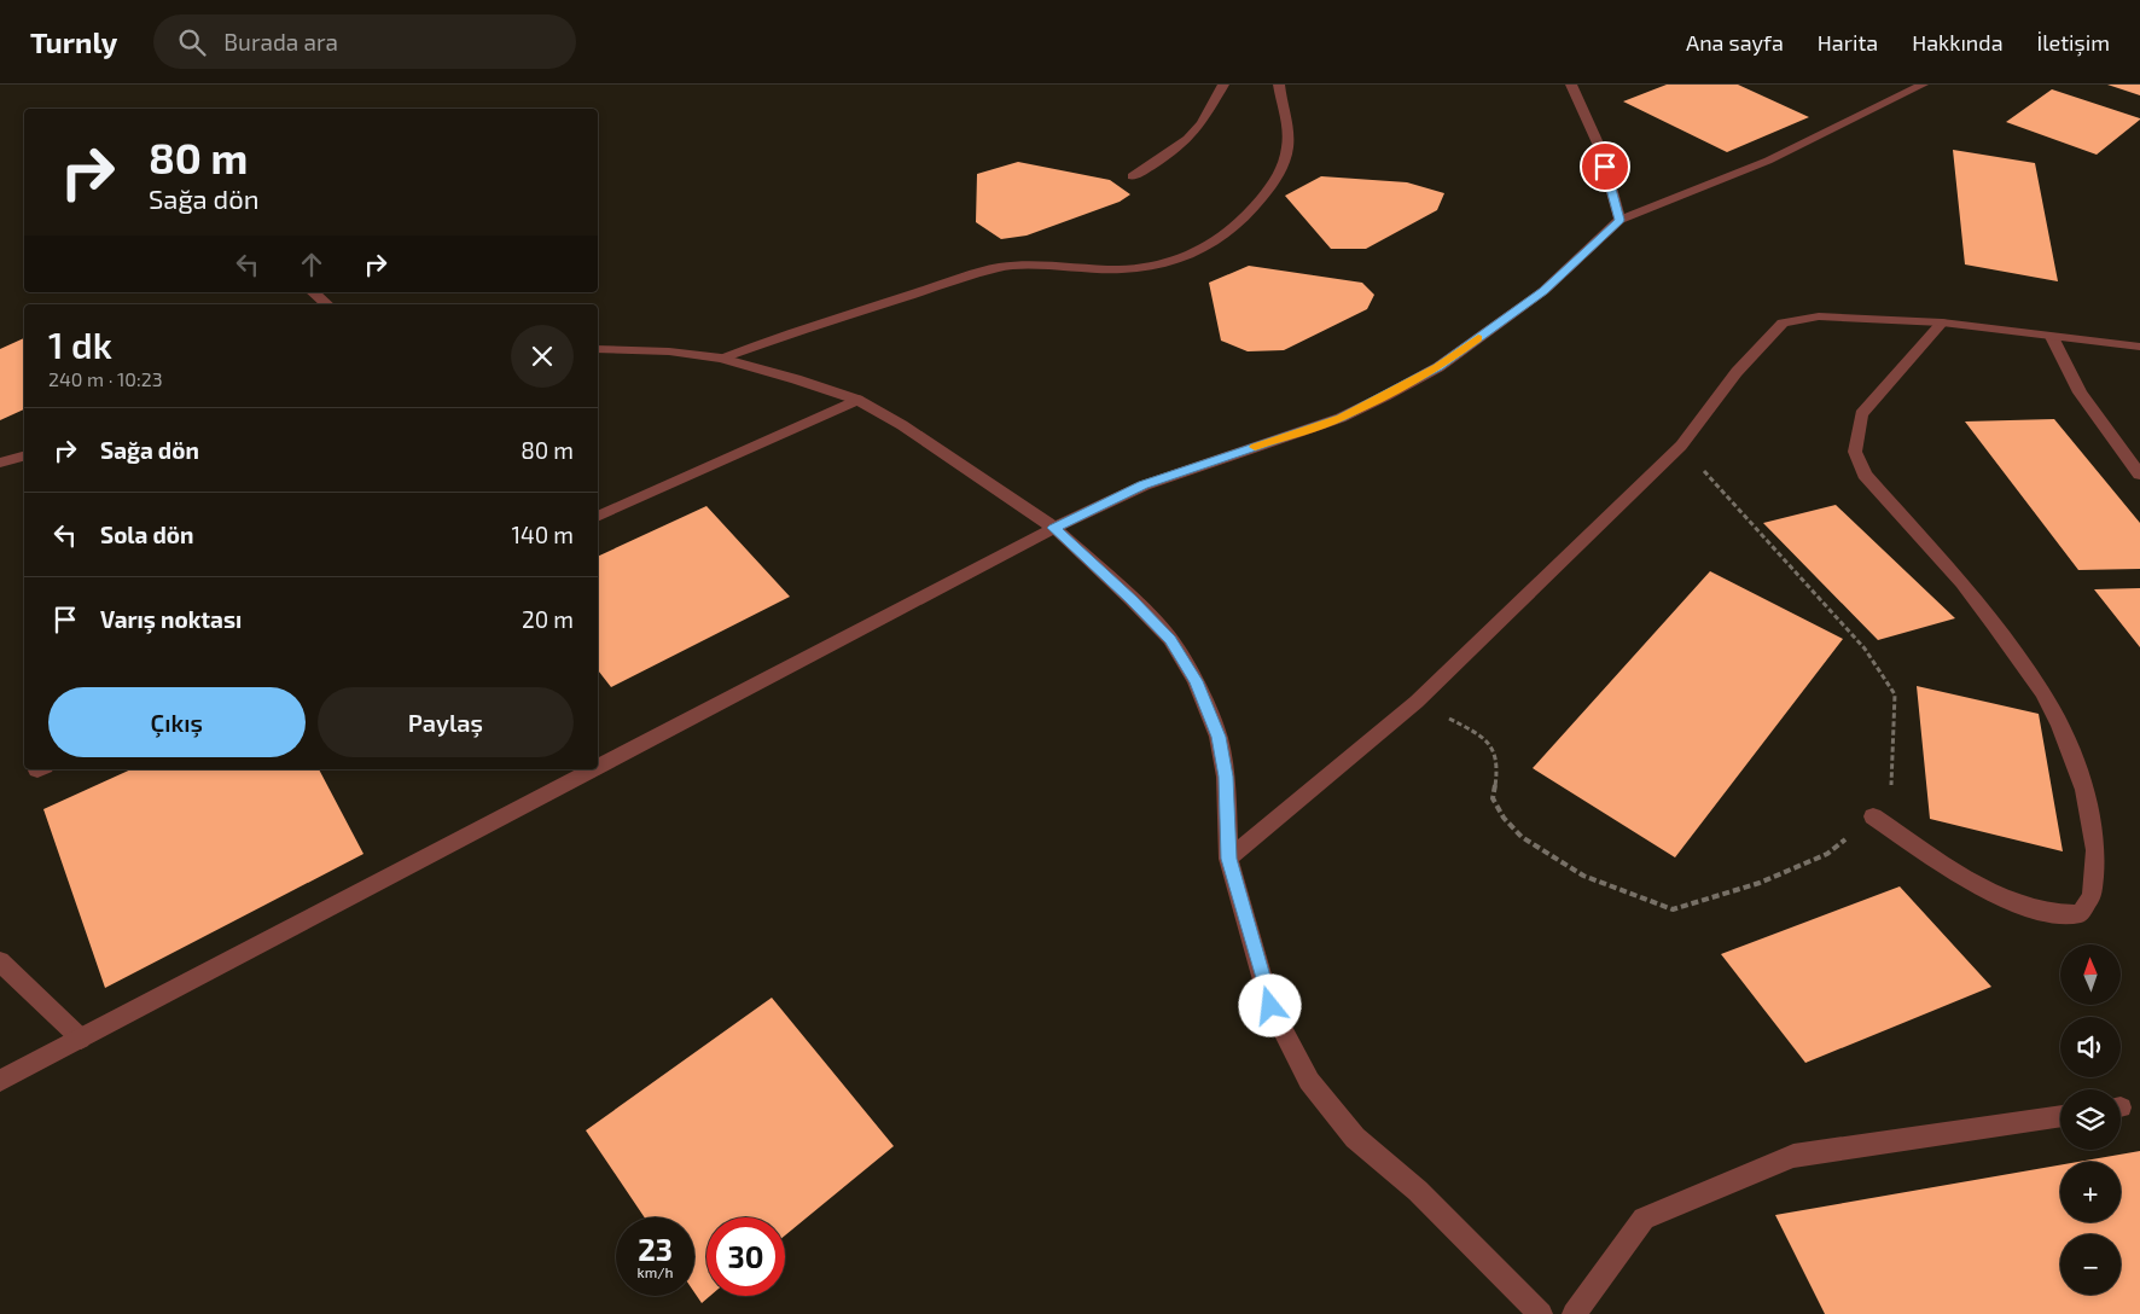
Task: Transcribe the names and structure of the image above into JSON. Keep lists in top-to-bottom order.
{
  "north": "top",
  "page": {
    "header": "Turnly",
    "search": "Burada ara",
    "nav": [
      "Ana sayfa",
      "Harita",
      "Hakkında",
      "İletişim"
    ],
    "turn": ["80 m", "Sağa dön"],
    "heading": ["1 dk", "240 m · 10:23"],
    "list": [
      {
        "name": "Sağa dön",
        "value": "80 m"
      },
      {
        "name": "Sola dön",
        "value": "140 m"
      },
      {
        "name": "Varış noktası",
        "value": "20 m"
      }
    ],
    "buttons": ["Çıkış", "Paylaş"],
    "map_buttons": ["+", "−"],
    "speed": "23 km/h",
    "limit": "30"
  }
}
